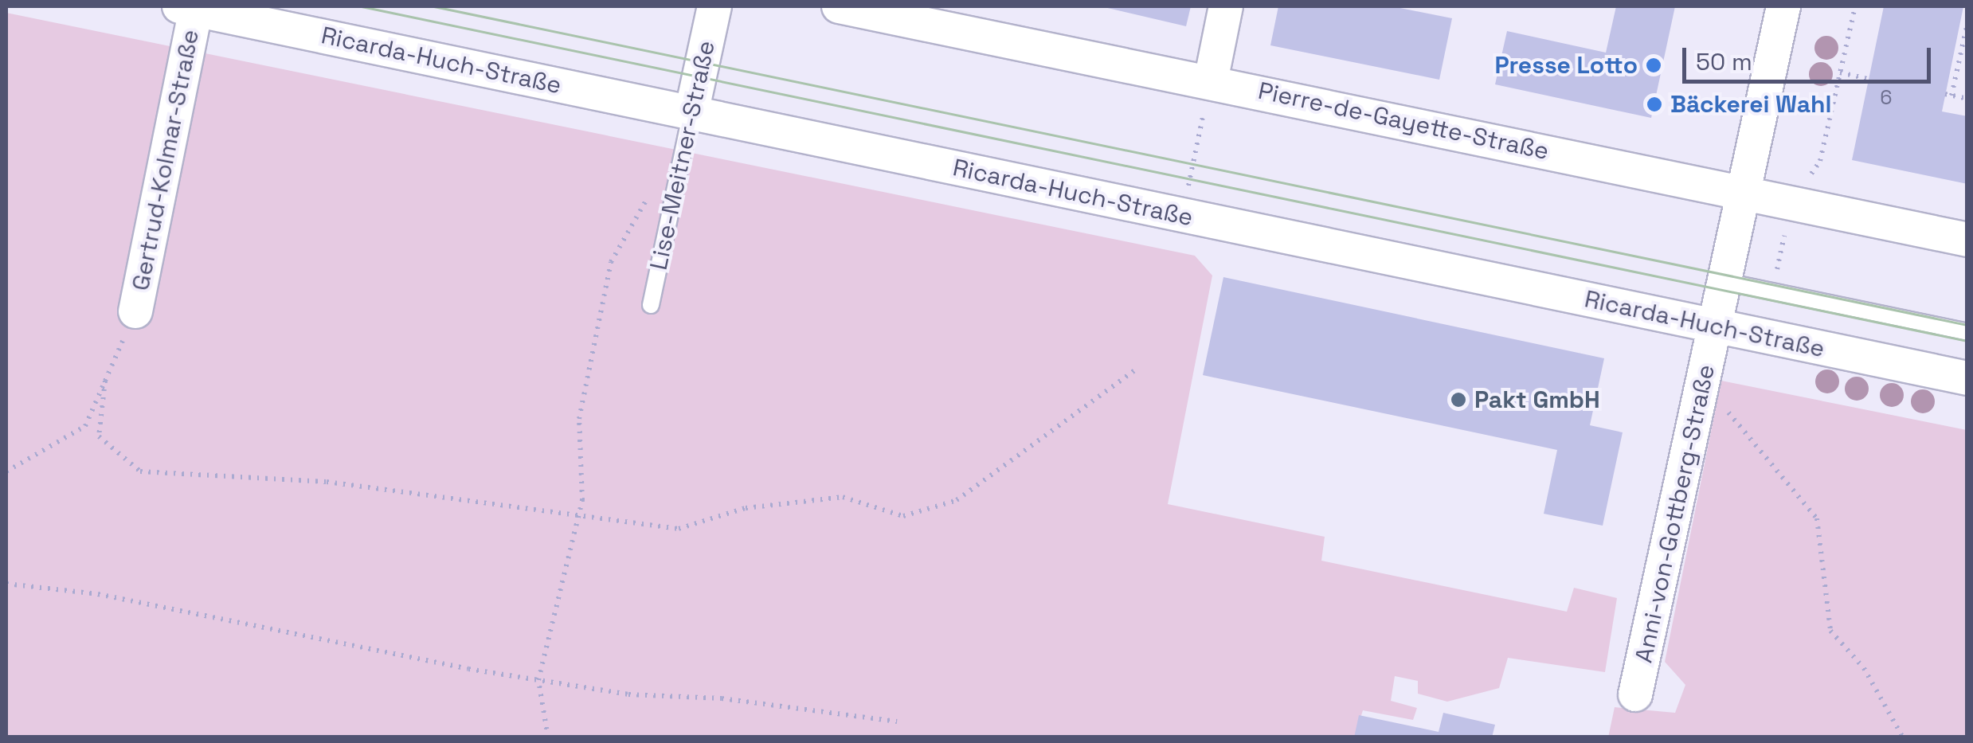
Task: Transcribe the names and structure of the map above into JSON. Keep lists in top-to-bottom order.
{
  "streets": {
    "street": [
      "Ricarda-Huch-Straße",
      "Pierre-de-Gayette-Straße",
      "Lise-Meitner-Straße",
      "Gertrud-Kolmar-Straße",
      "Anni-von-Gottberg-Straße"
    ]
  },
  "crossings": [
    ["Ricarda-Huch-Straße", "Lise-Meitner-Straße"],
    ["Ricarda-Huch-Straße", "Gertrud-Kolmar-Straße"],
    ["Ricarda-Huch-Straße", "Anni-von-Gottberg-Straße"],
    ["Pierre-de-Gayette-Straße", "Anni-von-Gottberg-Straße"]
  ],
  "places": ["Presse Lotto", "Bäckerei Wahl", "Pakt GmbH"],
  "house_numbers": ["6"],
  "scale_bar": "50 m"
}
